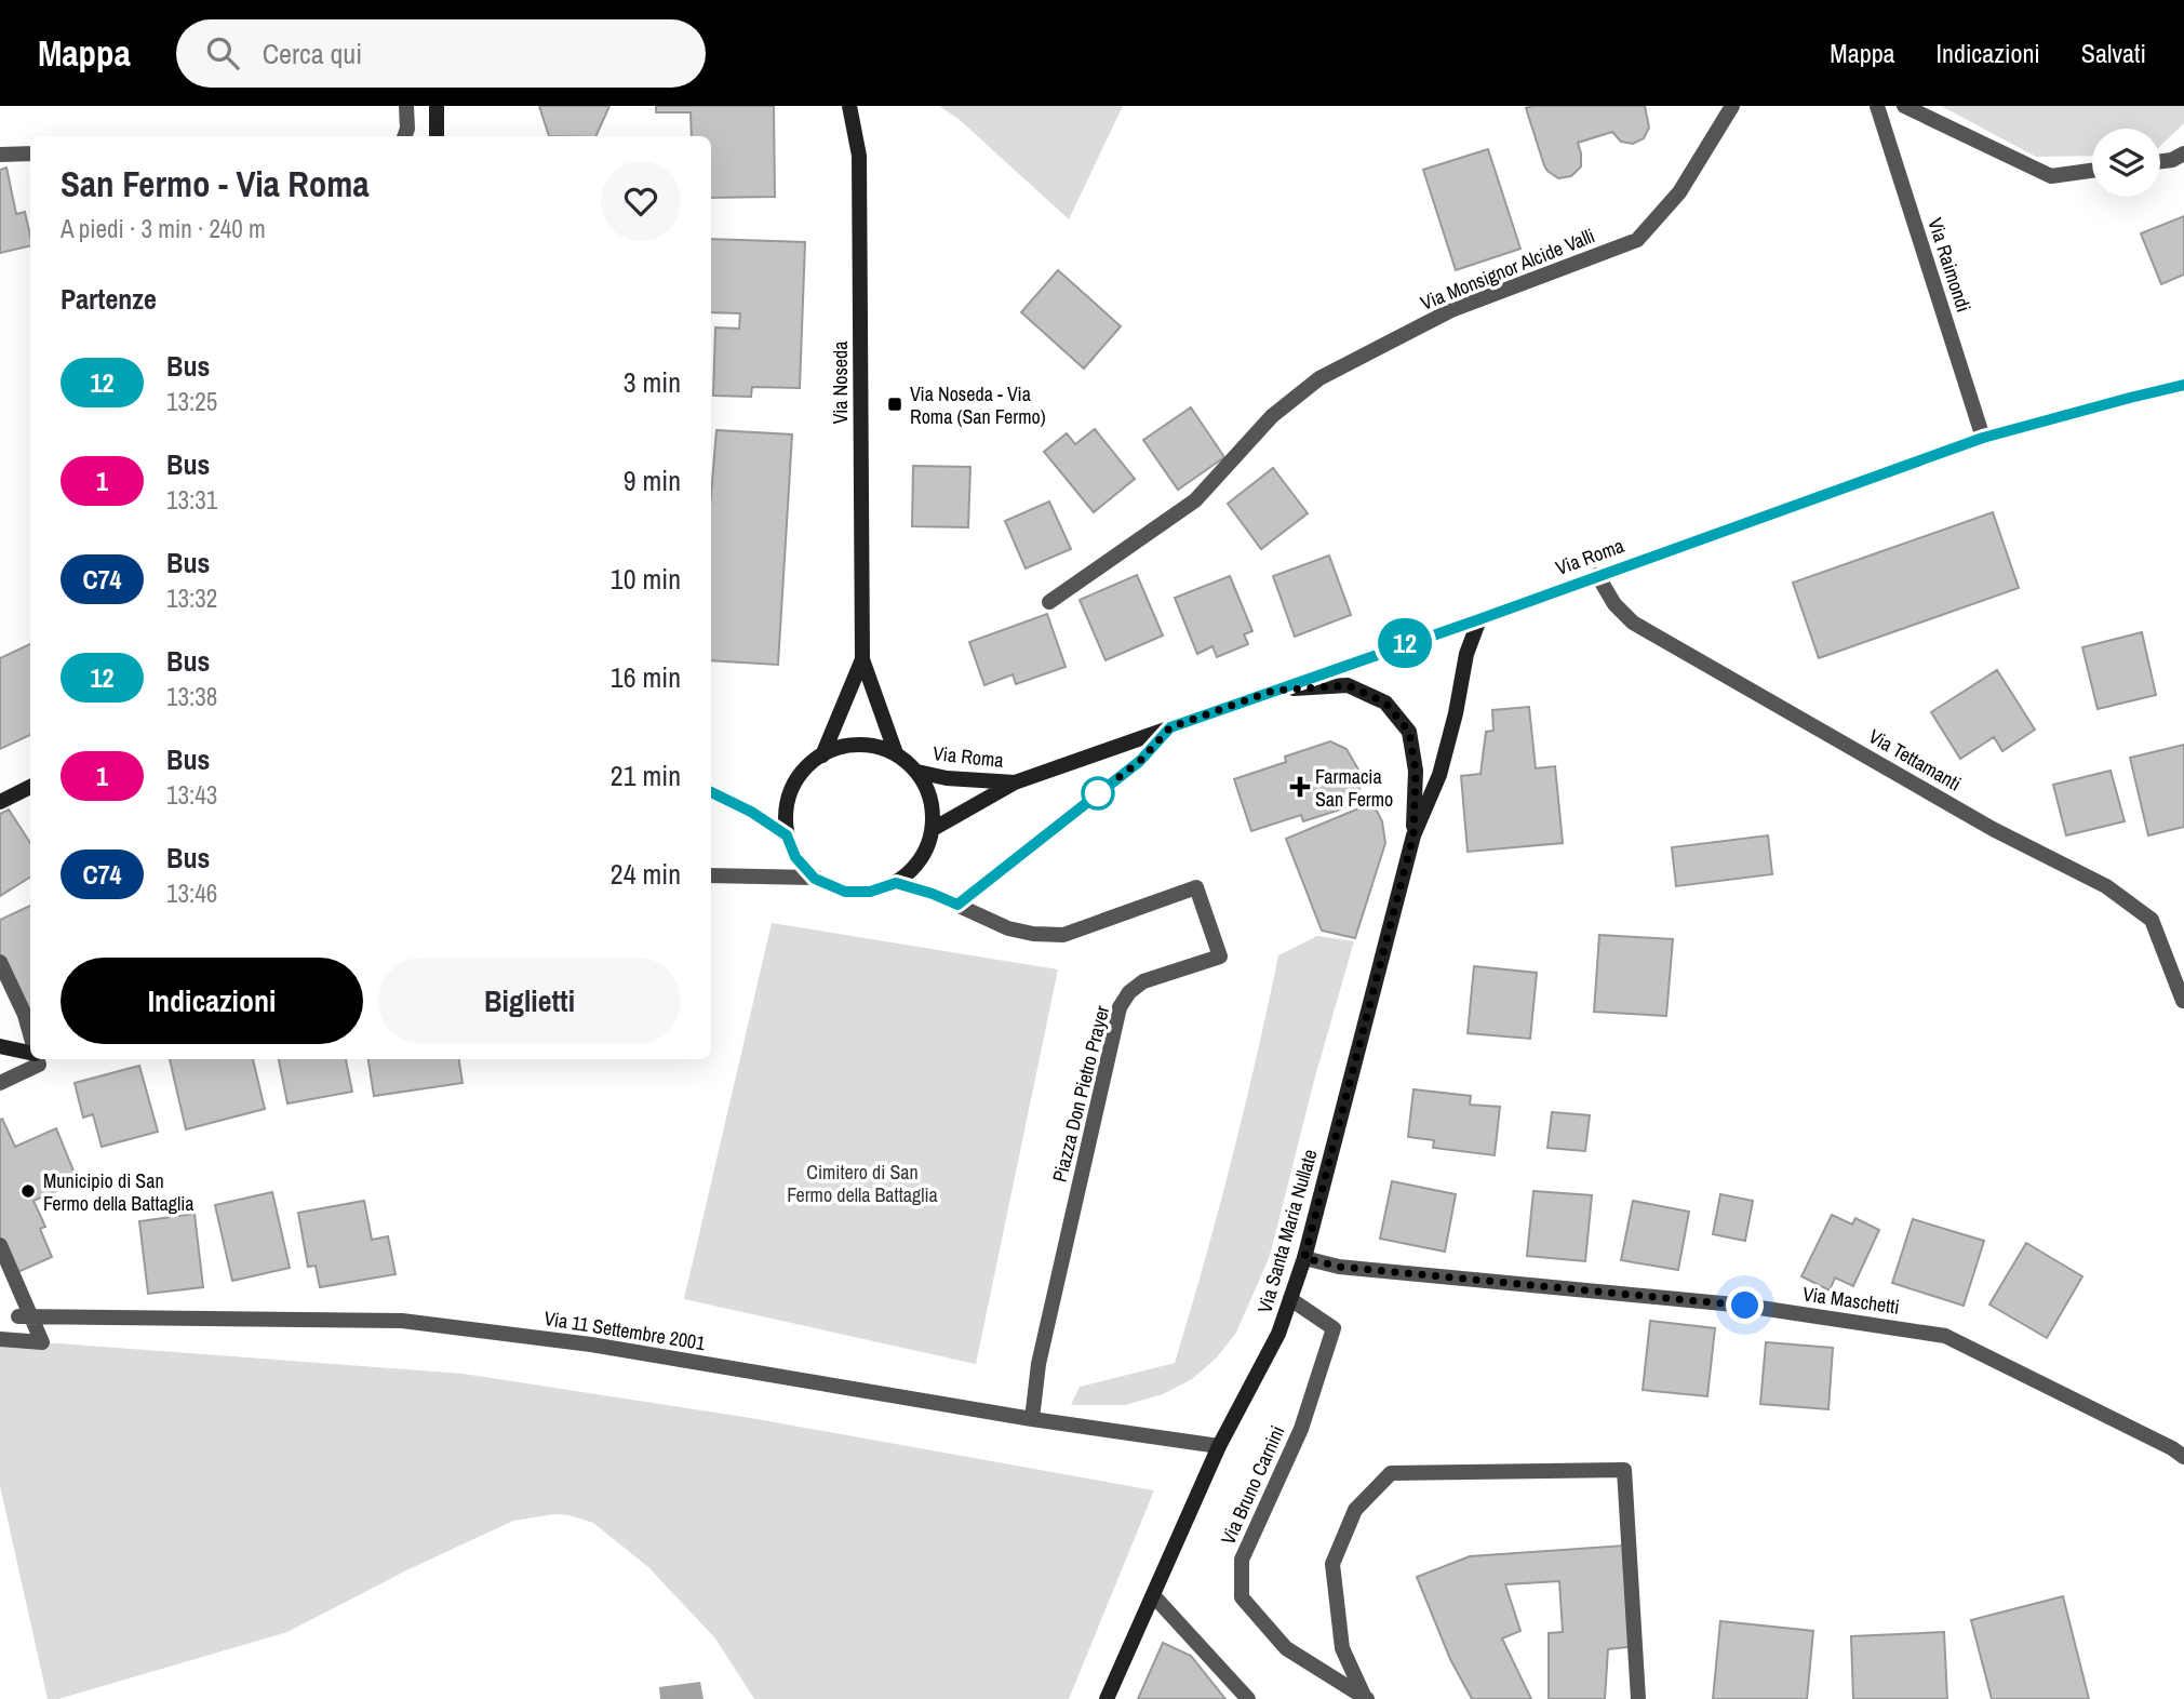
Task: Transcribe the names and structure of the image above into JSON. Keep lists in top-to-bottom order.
{
  "streets": {
    "main road": ["Via Noseda", "Via Roma", "Via Santa Maria Nullate"],
    "street": [
      "Via Raimondi",
      "Via Monsignor Alcide Valli",
      "Via Tettamanti",
      "Piazza Don Pietro Prayer",
      "Via Maschetti",
      "Via 11 Settembre 2001",
      "Via Bruno Carnini"
    ]
  },
  "crossings": [
    ["Via Raimondi", "Via Roma"],
    ["Via Noseda", "Via Roma"],
    ["Via Noseda", "Piazza Don Pietro Prayer"],
    ["Via Roma", "Via Tettamanti"],
    ["Via Roma", "Piazza Don Pietro Prayer"],
    ["Via Roma", "Via Santa Maria Nullate"],
    ["Piazza Don Pietro Prayer", "Via 11 Settembre 2001"],
    ["Via Santa Maria Nullate", "Via Maschetti"],
    ["Via Santa Maria Nullate", "Via 11 Settembre 2001"],
    ["Via Santa Maria Nullate", "Via Bruno Carnini"]
  ],
  "parks": ["Cimitero di San Fermo della Battaglia"],
  "places": {
    "transit": ["Via Noseda - Via Roma (San Fermo)"],
    "health": ["Farmacia San Fermo"],
    "other": ["Municipio di San Fermo della Battaglia"]
  },
  "lines": ["bus line 12"],
  "page": {
    "header": "Mappa",
    "search": "Cerca qui",
    "nav": ["Mappa", "Indicazioni", "Salvati"],
    "on_map": "12",
    "heading": [
      ["San Fermo - Via Roma", "A piedi · 3 min · 240 m"],
      "Partenze"
    ],
    "list": [
      {
        "mark": "12",
        "name": "Bus",
        "note": "13:25",
        "value": "3 min"
      },
      {
        "mark": "1",
        "name": "Bus",
        "note": "13:31",
        "value": "9 min"
      },
      {
        "mark": "C74",
        "name": "Bus",
        "note": "13:32",
        "value": "10 min"
      },
      {
        "mark": "12",
        "name": "Bus",
        "note": "13:38",
        "value": "16 min"
      },
      {
        "mark": "1",
        "name": "Bus",
        "note": "13:43",
        "value": "21 min"
      },
      {
        "mark": "C74",
        "name": "Bus",
        "note": "13:46",
        "value": "24 min"
      }
    ],
    "buttons": ["Indicazioni", "Biglietti"]
  }
}
